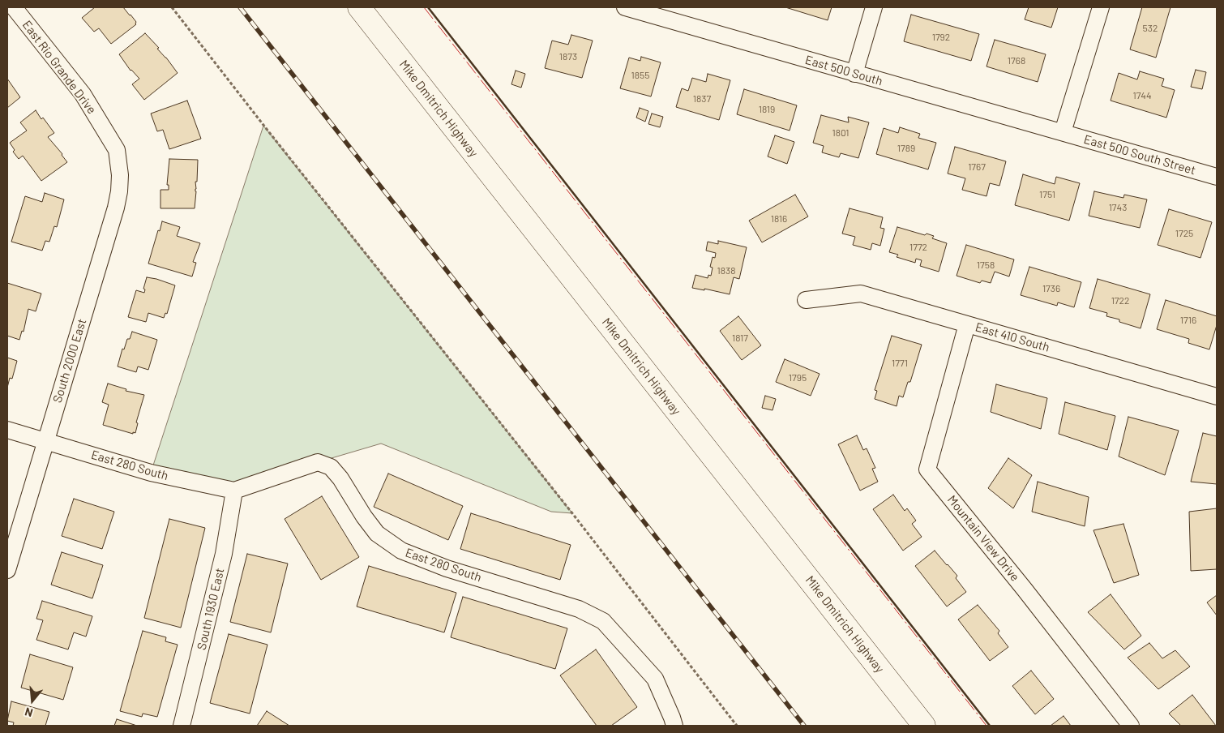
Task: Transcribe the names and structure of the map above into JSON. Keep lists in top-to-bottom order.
{
  "streets": {
    "highway": ["Mike Dmitrich Highway"],
    "street": [
      "East Rio Grande Drive",
      "East 500 South",
      "East 500 South Street",
      "East 410 South",
      "South 2000 East",
      "East 280 South",
      "Mountain View Drive",
      "South 1930 East"
    ]
  },
  "crossings": [
    ["East Rio Grande Drive", "South 2000 East"],
    ["East 500 South", "East 500 South Street"],
    ["East 410 South", "Mountain View Drive"],
    ["South 2000 East", "East 280 South"],
    ["East 280 South", "South 1930 East"]
  ],
  "house_numbers": [
    "532",
    "1792",
    "1873",
    "1768",
    "1855",
    "1744",
    "1837",
    "1819",
    "1801",
    "1789",
    "1767",
    "1751",
    "1743",
    "1816",
    "1725",
    "1772",
    "1758",
    "1838",
    "1736",
    "1722",
    "1716",
    "1817",
    "1771",
    "1795"
  ],
  "north": "bottom"
}
